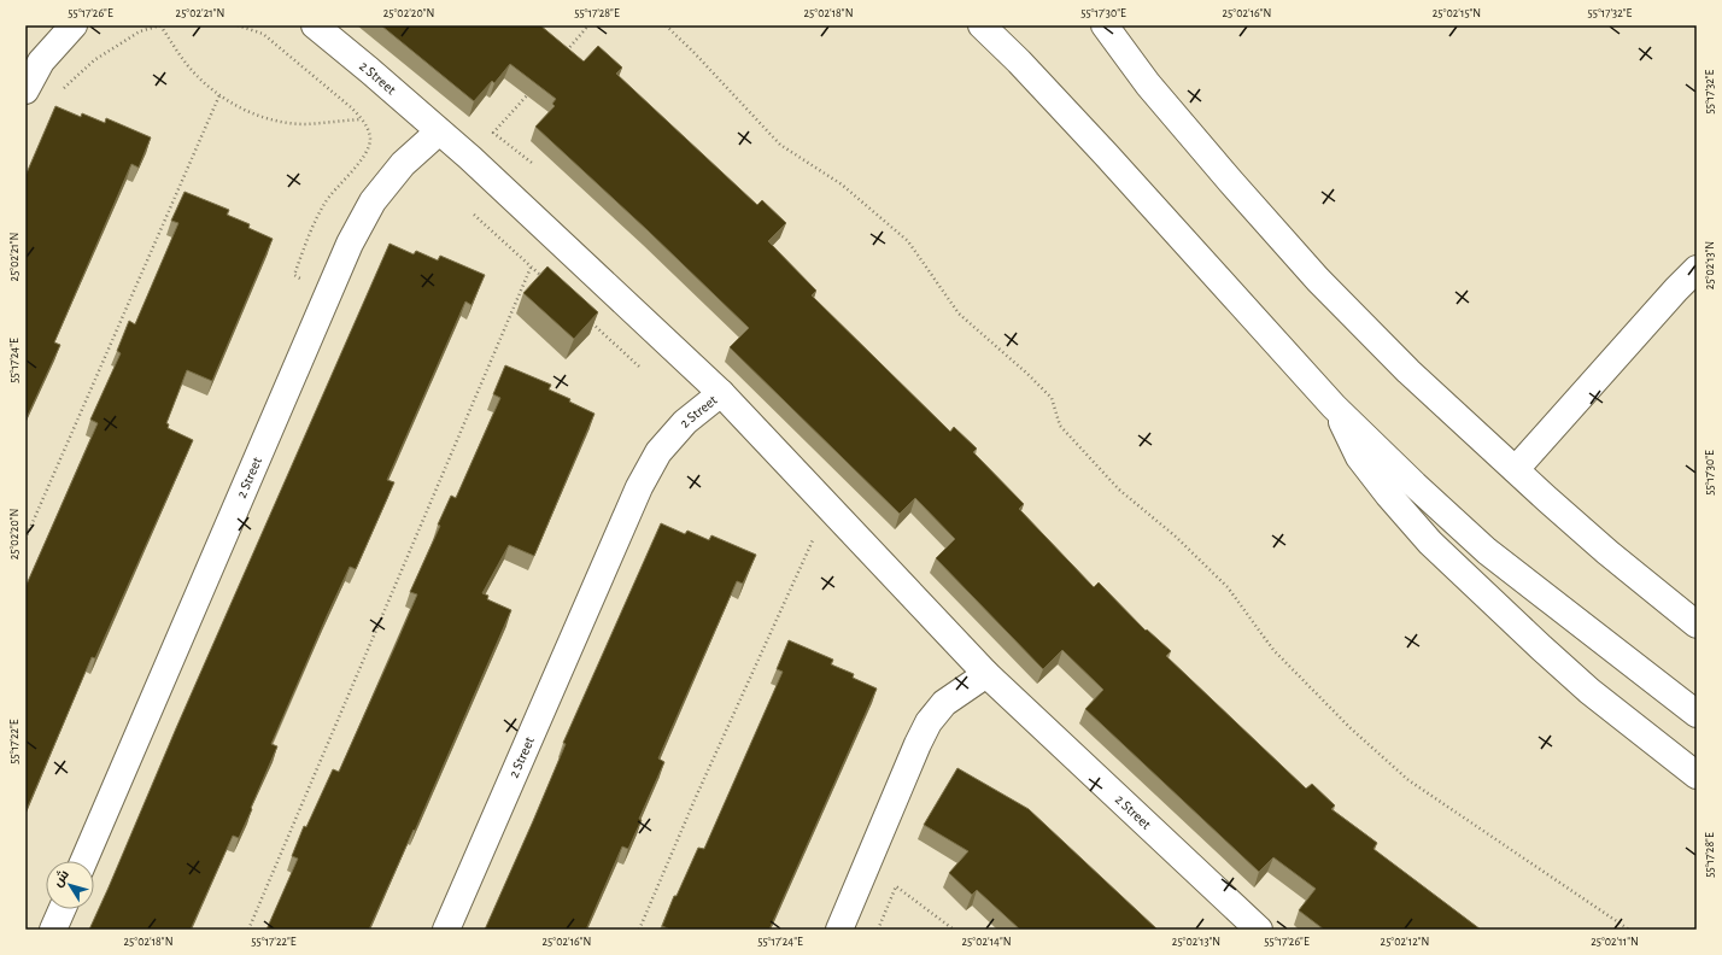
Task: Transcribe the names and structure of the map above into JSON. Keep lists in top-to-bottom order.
{
  "streets": {
    "street": ["2 Street"]
  },
  "north": "top left",
  "coordinates": [
    "55°17'26\"E",
    "25°02'21\"N",
    "25°02'20\"N",
    "55°17'28\"E",
    "25°02'18\"N",
    "55°17'30\"E",
    "25°02'16\"N",
    "25°02'15\"N",
    "55°17'32\"E",
    "25°02'13\"N",
    "55°17'24\"E",
    "55°17'22\"E",
    "25°02'14\"N",
    "25°02'12\"N",
    "25°02'11\"N"
  ]
}
